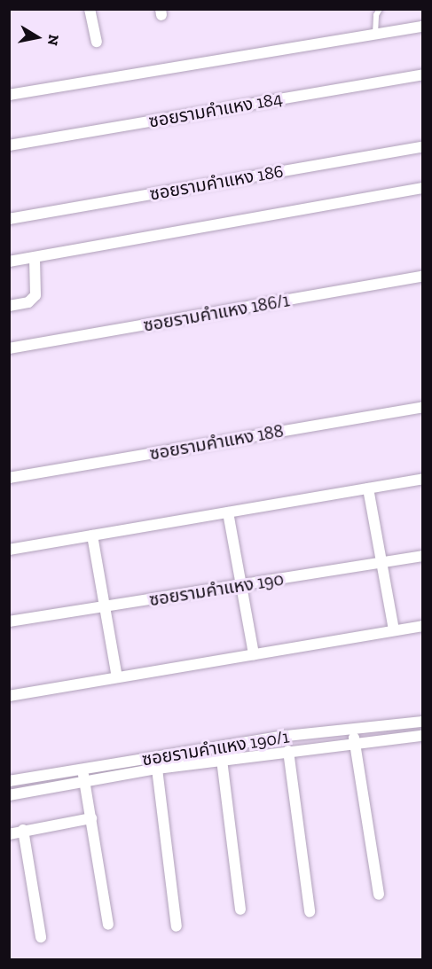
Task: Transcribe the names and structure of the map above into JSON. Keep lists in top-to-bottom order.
{
  "streets": {
    "street": [
      "ซอยรามคำแหง 184",
      "ซอยรามคำแหง 186",
      "ซอยรามคำแหง 186/1",
      "ซอยรามคำแหง 188",
      "ซอยรามคำแหง 190",
      "ซอยรามคำแหง 190/1"
    ]
  },
  "north": "right"
}
